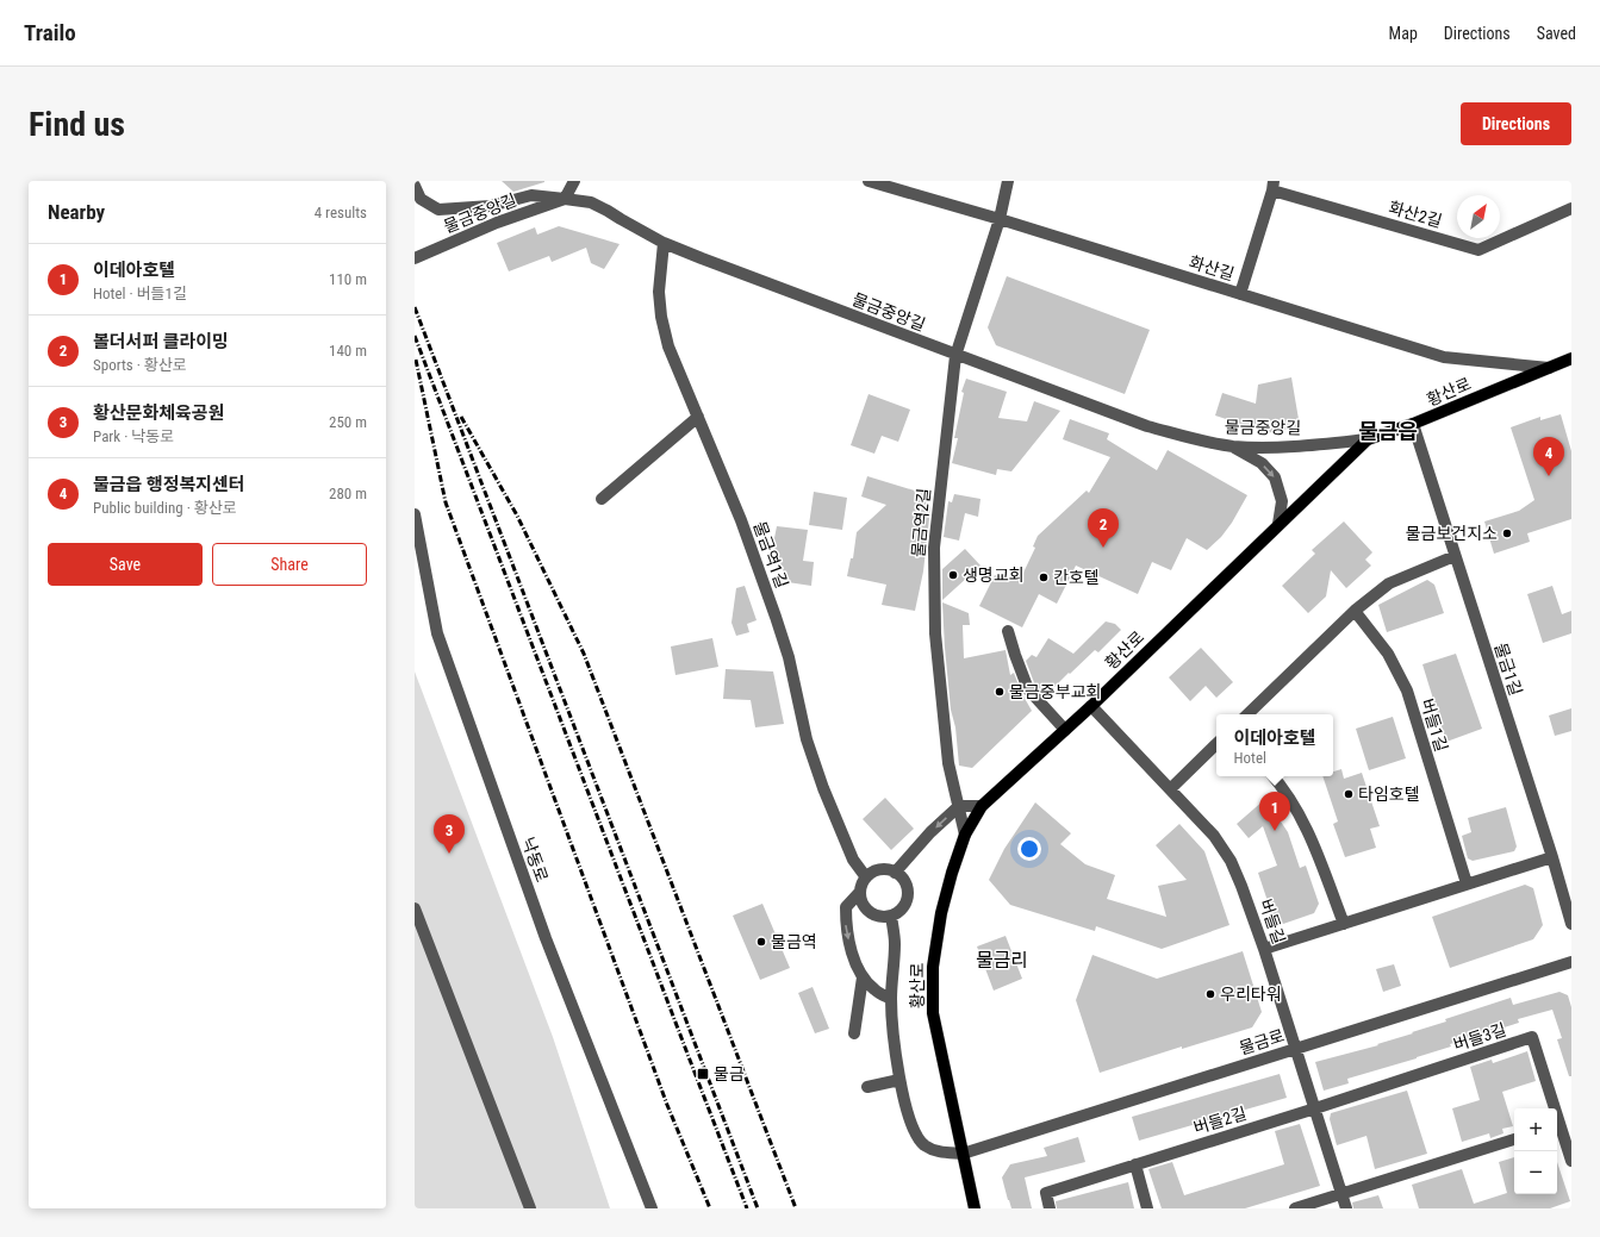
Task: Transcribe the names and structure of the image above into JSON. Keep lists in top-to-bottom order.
{
  "streets": {
    "main road": ["황산로"],
    "street": [
      "물금중앙길",
      "화산2길",
      "화산길",
      "물금역2길",
      "물금역1길",
      "물금1길",
      "버들1길",
      "낙동로",
      "버들길",
      "버들3길",
      "물금로",
      "버들2길"
    ]
  },
  "crossings": [
    ["물금중앙길", "황산로"],
    ["물금중앙길", "물금역2길"],
    ["물금중앙길", "물금역1길"],
    ["화산길", "황산로"],
    ["화산길", "물금역2길"],
    ["황산로", "물금역2길"],
    ["황산로", "물금1길"],
    ["황산로", "버들길"],
    ["황산로", "물금로"],
    ["버들길", "버들3길"],
    ["버들길", "물금로"],
    ["버들길", "버들2길"],
    ["버들3길", "버들2길"]
  ],
  "districts": ["물금읍", "물금리"],
  "places": {
    "other": [
      "물금보건지소",
      "생명교회",
      "칸호텔",
      "물금중부교회",
      "타임호텔",
      "물금역",
      "우리타워"
    ],
    "transit": ["물금"]
  },
  "north": "top right",
  "page": {
    "header": "Trailo",
    "nav": ["Map", "Directions", "Saved"],
    "buttons": [
      "Directions",
      ["Save", "Share"]
    ],
    "title": "Find us",
    "heading": ["Nearby", "4 results"],
    "list": [
      {
        "mark": "1",
        "name": "이데아호텔",
        "note": "Hotel · 버들1길",
        "value": "110 m"
      },
      {
        "mark": "2",
        "name": "볼더서퍼 클라이밍",
        "note": "Sports · 황산로",
        "value": "140 m"
      },
      {
        "mark": "3",
        "name": "황산문화체육공원",
        "note": "Park · 낙동로",
        "value": "250 m"
      },
      {
        "mark": "4",
        "name": "물금읍 행정복지센터",
        "note": "Public building · 황산로",
        "value": "280 m"
      }
    ],
    "pins": [
      "4",
      "2",
      "1",
      "3"
    ],
    "popup": ["이데아호텔", "Hotel"],
    "map_buttons": ["+", "−"]
  }
}
